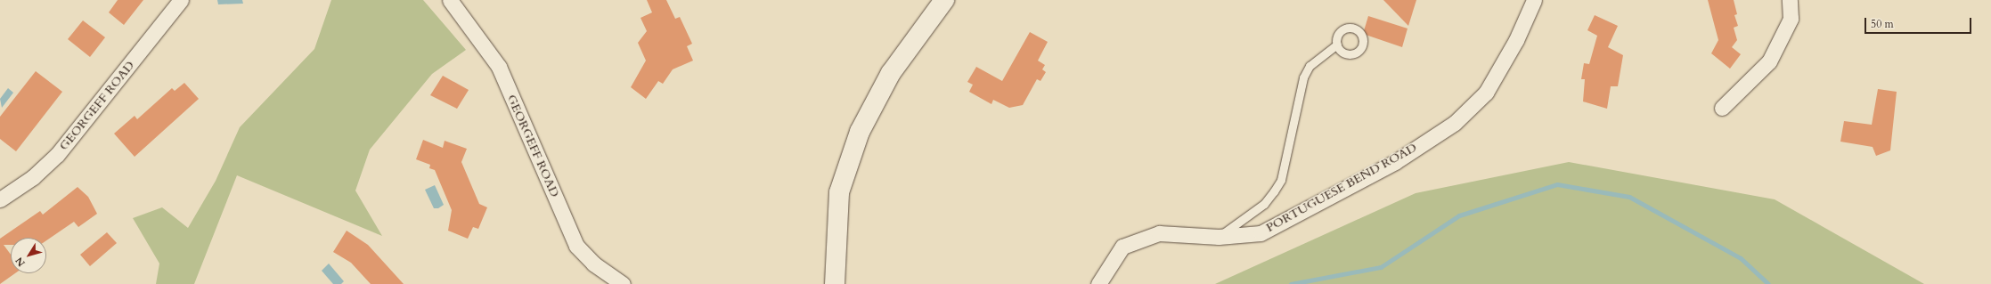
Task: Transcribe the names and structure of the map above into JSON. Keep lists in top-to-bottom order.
{
  "streets": {
    "street": ["GEORGEFF ROAD", "PORTUGUESE BEND ROAD"]
  },
  "scale_bar": "50 m",
  "north": "bottom left"
}
